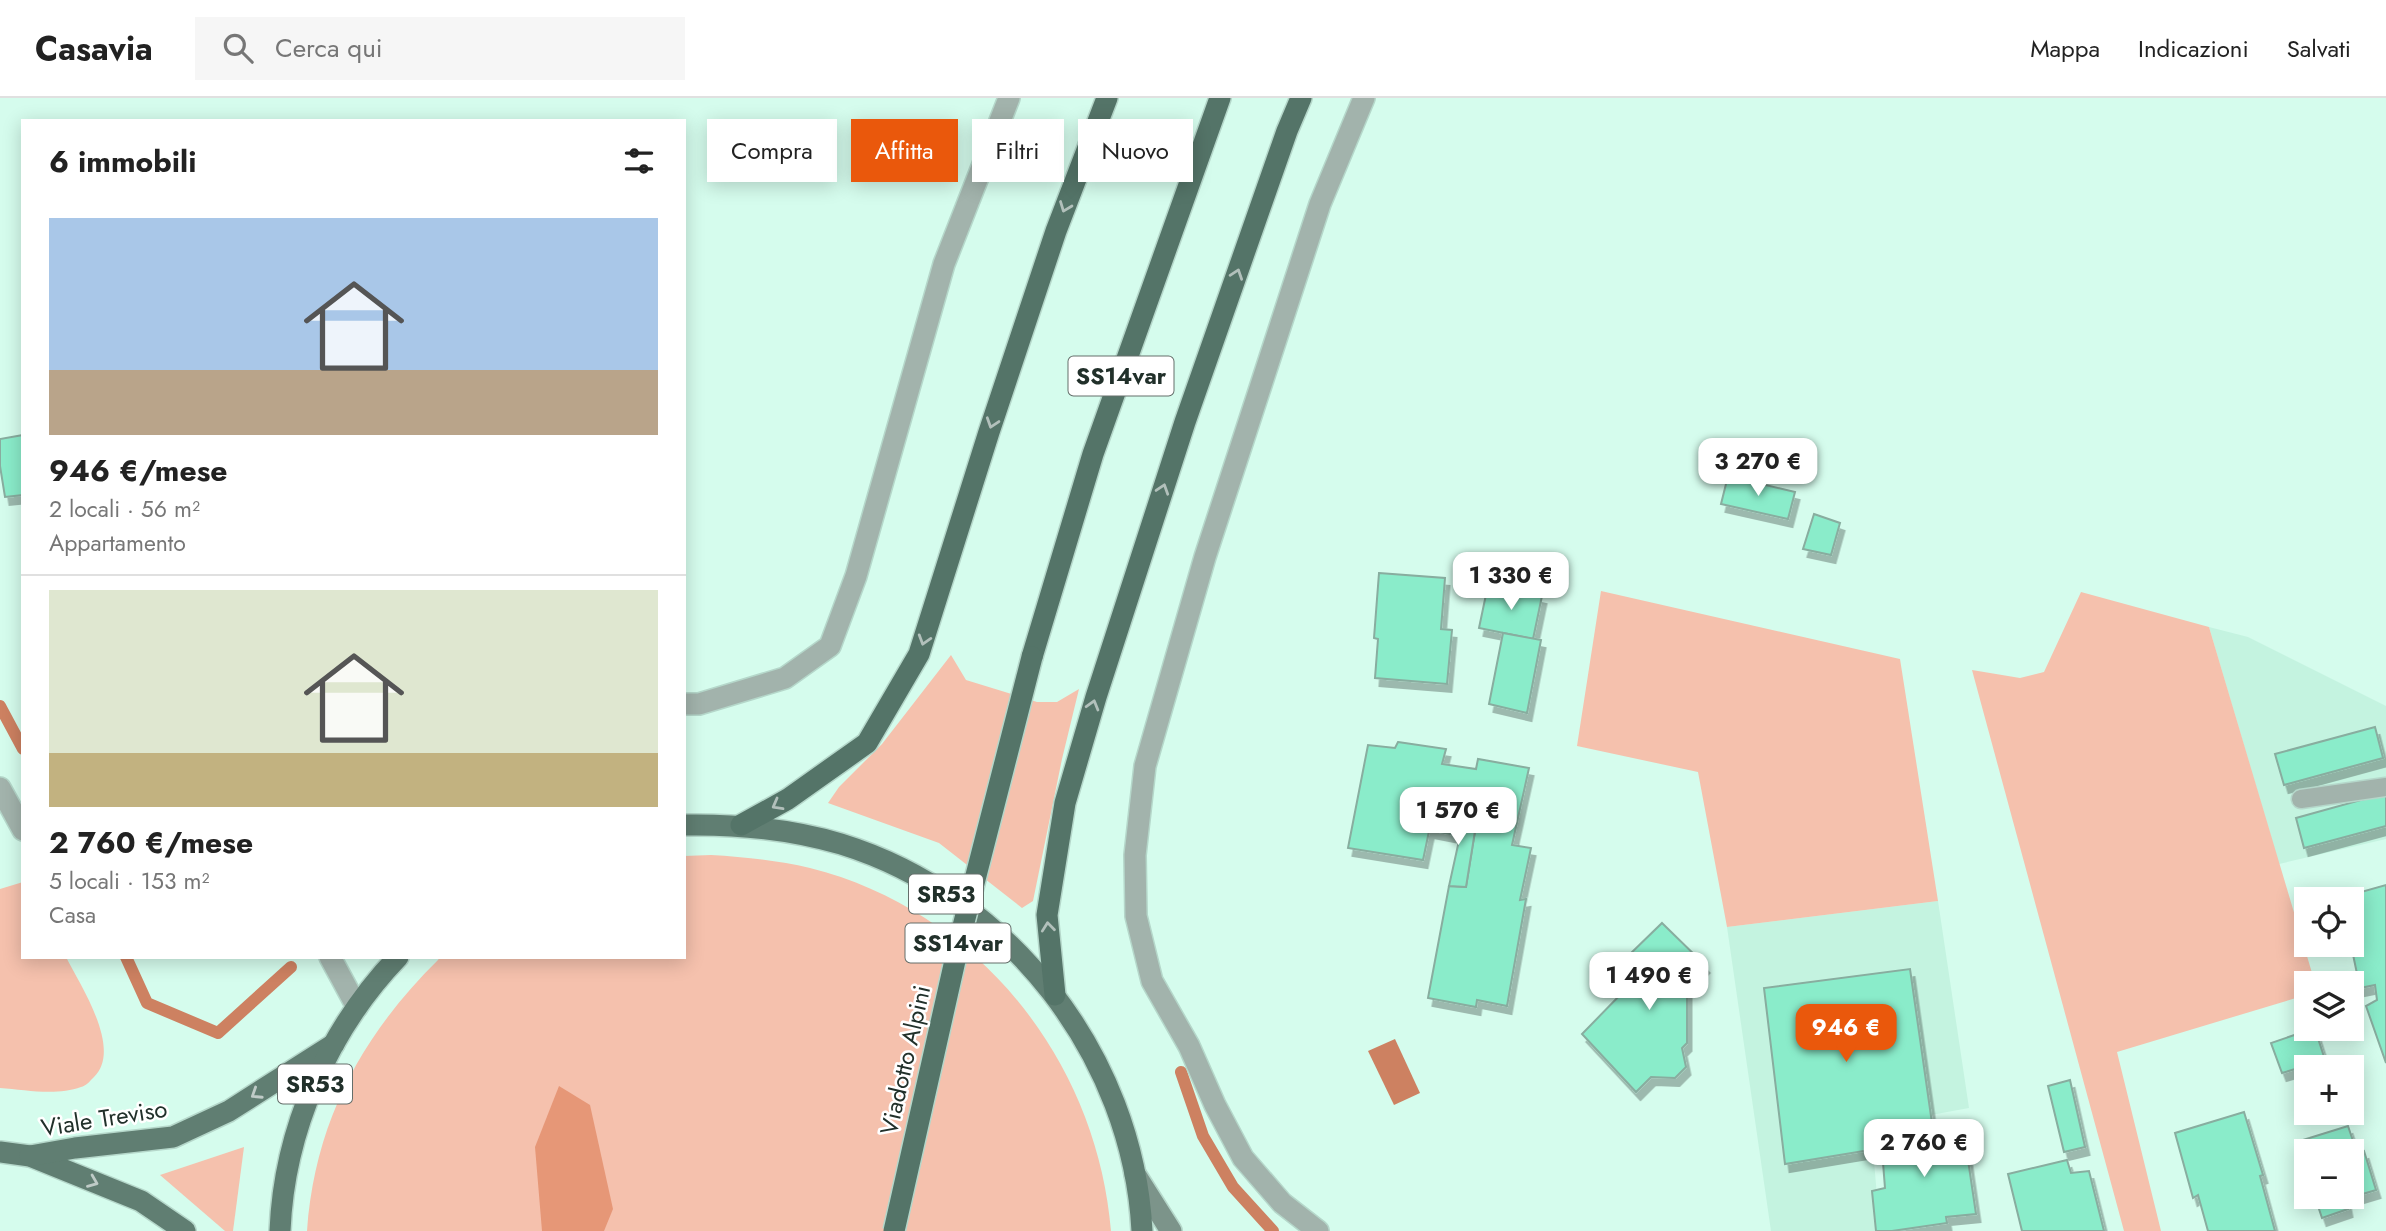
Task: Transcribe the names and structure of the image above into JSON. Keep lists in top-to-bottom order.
{
  "streets": {
    "highway": ["SS14var", "Viadotto Alpini"],
    "main road": ["SR53", "Viale Treviso"]
  },
  "crossings": [
    ["SR53", "Viale Treviso"]
  ],
  "page": {
    "header": "Casavia",
    "search": "Cerca qui",
    "nav": ["Mappa", "Indicazioni", "Salvati"],
    "chip": [
      "Compra",
      "Affitta",
      "Filtri",
      "Nuovo"
    ],
    "heading": "6 immobili",
    "list": [
      {
        "name": "946 €/mese",
        "note": "2 locali · 56 m² · Appartamento"
      },
      {
        "name": "2 760 €/mese",
        "note": "5 locali · 153 m² · Casa"
      }
    ],
    "price": [
      "3 270 €",
      "1 330 €",
      "1 570 €",
      "1 490 €",
      "946 €",
      "2 760 €"
    ],
    "map_buttons": ["+", "−"]
  }
}
